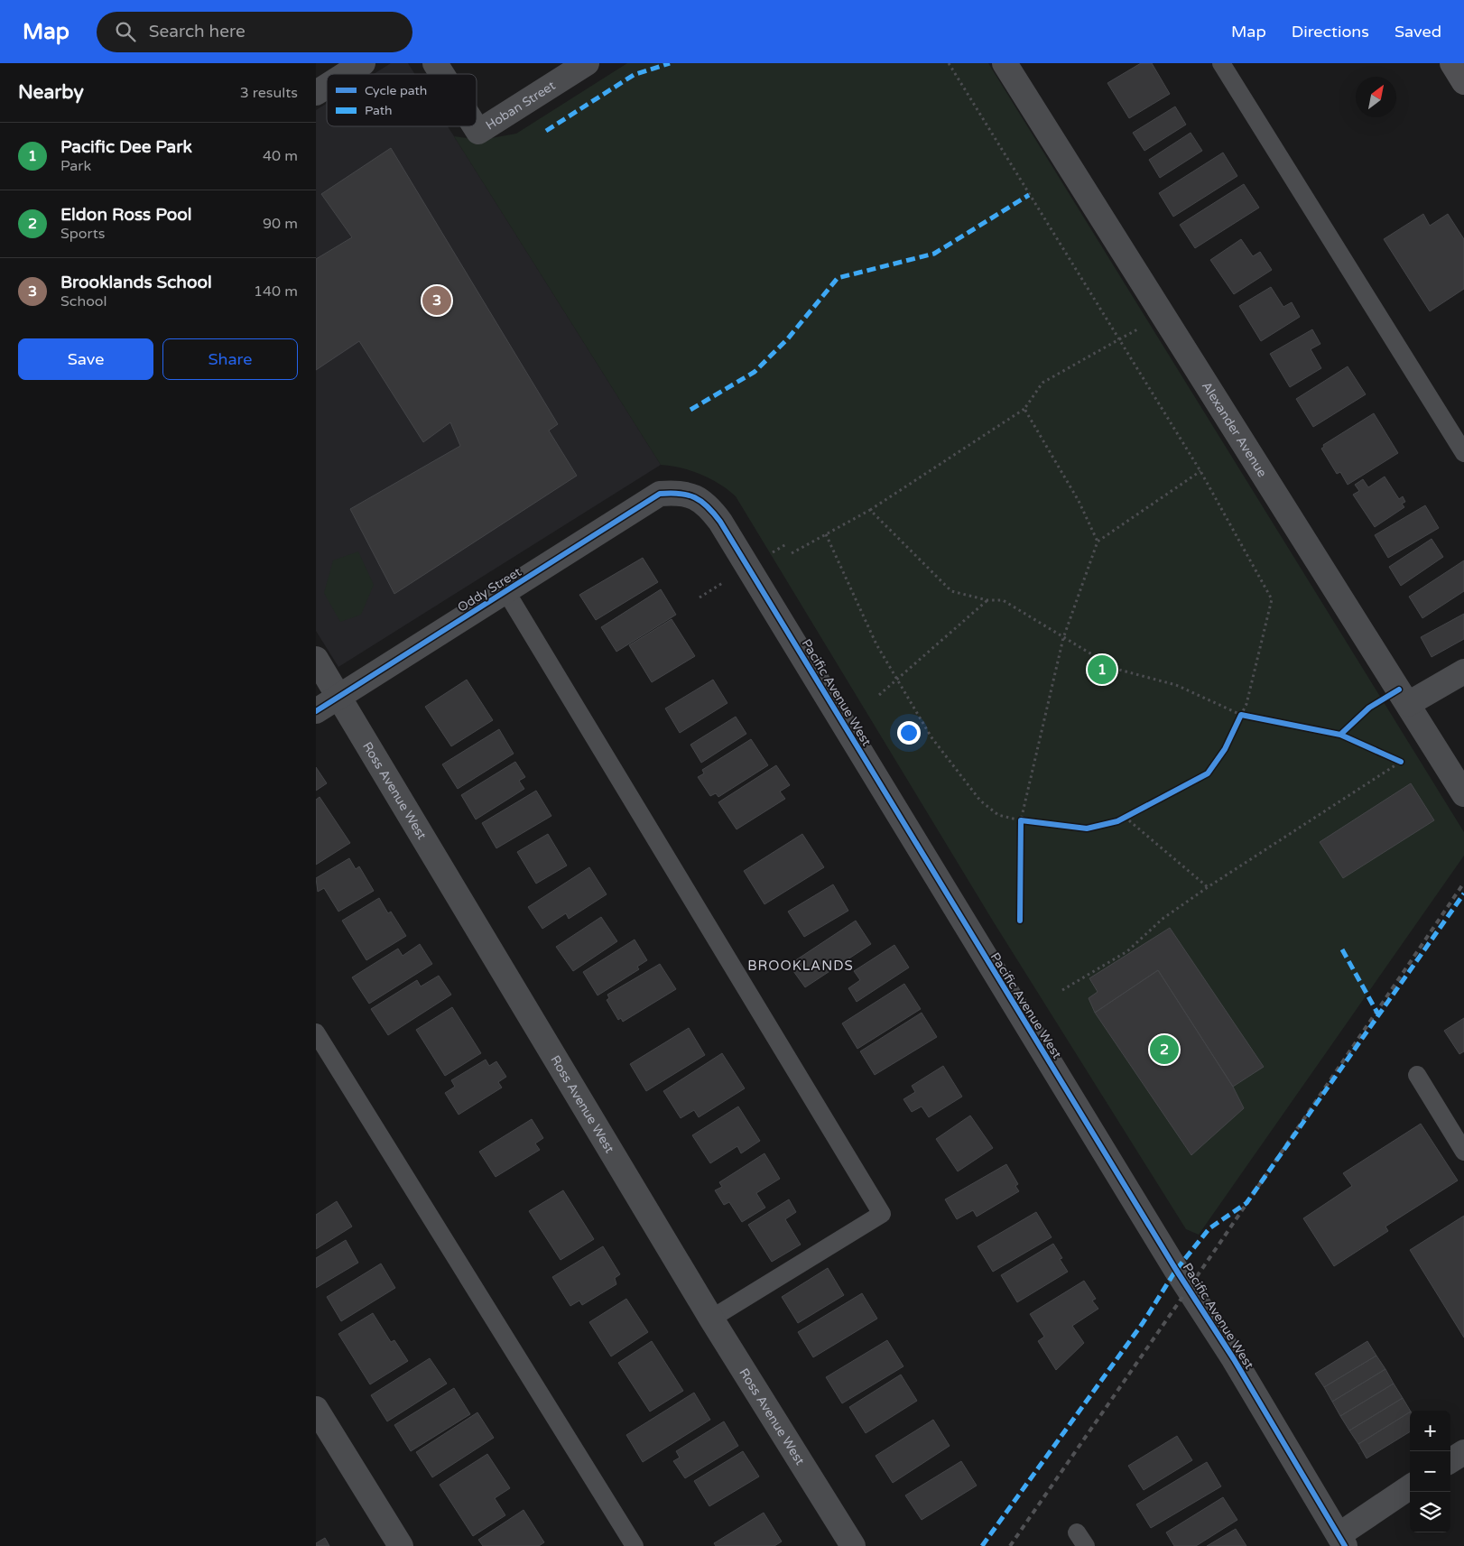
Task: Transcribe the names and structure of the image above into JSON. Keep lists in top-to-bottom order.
{
  "streets": {
    "street": [
      "Hoban Street",
      "Alexander Avenue",
      "Oddy Street",
      "Pacific Avenue West",
      "Ross Avenue West"
    ]
  },
  "crossings": [
    ["Oddy Street", "Pacific Avenue West"],
    ["Oddy Street", "Ross Avenue West"]
  ],
  "districts": ["BROOKLANDS"],
  "legend": ["Cycle path", "Path"],
  "north": "top right",
  "page": {
    "header": "Map",
    "search": "Search here",
    "nav": ["Map", "Directions", "Saved"],
    "heading": ["Nearby", "3 results"],
    "list": [
      {
        "mark": "1",
        "name": "Pacific Dee Park",
        "note": "Park",
        "value": "40 m"
      },
      {
        "mark": "2",
        "name": "Eldon Ross Pool",
        "note": "Sports",
        "value": "90 m"
      },
      {
        "mark": "3",
        "name": "Brooklands School",
        "note": "School",
        "value": "140 m"
      }
    ],
    "pins": ["3", "1", "2"],
    "buttons": ["Save", "Share"],
    "map_buttons": ["+", "−"]
  }
}
